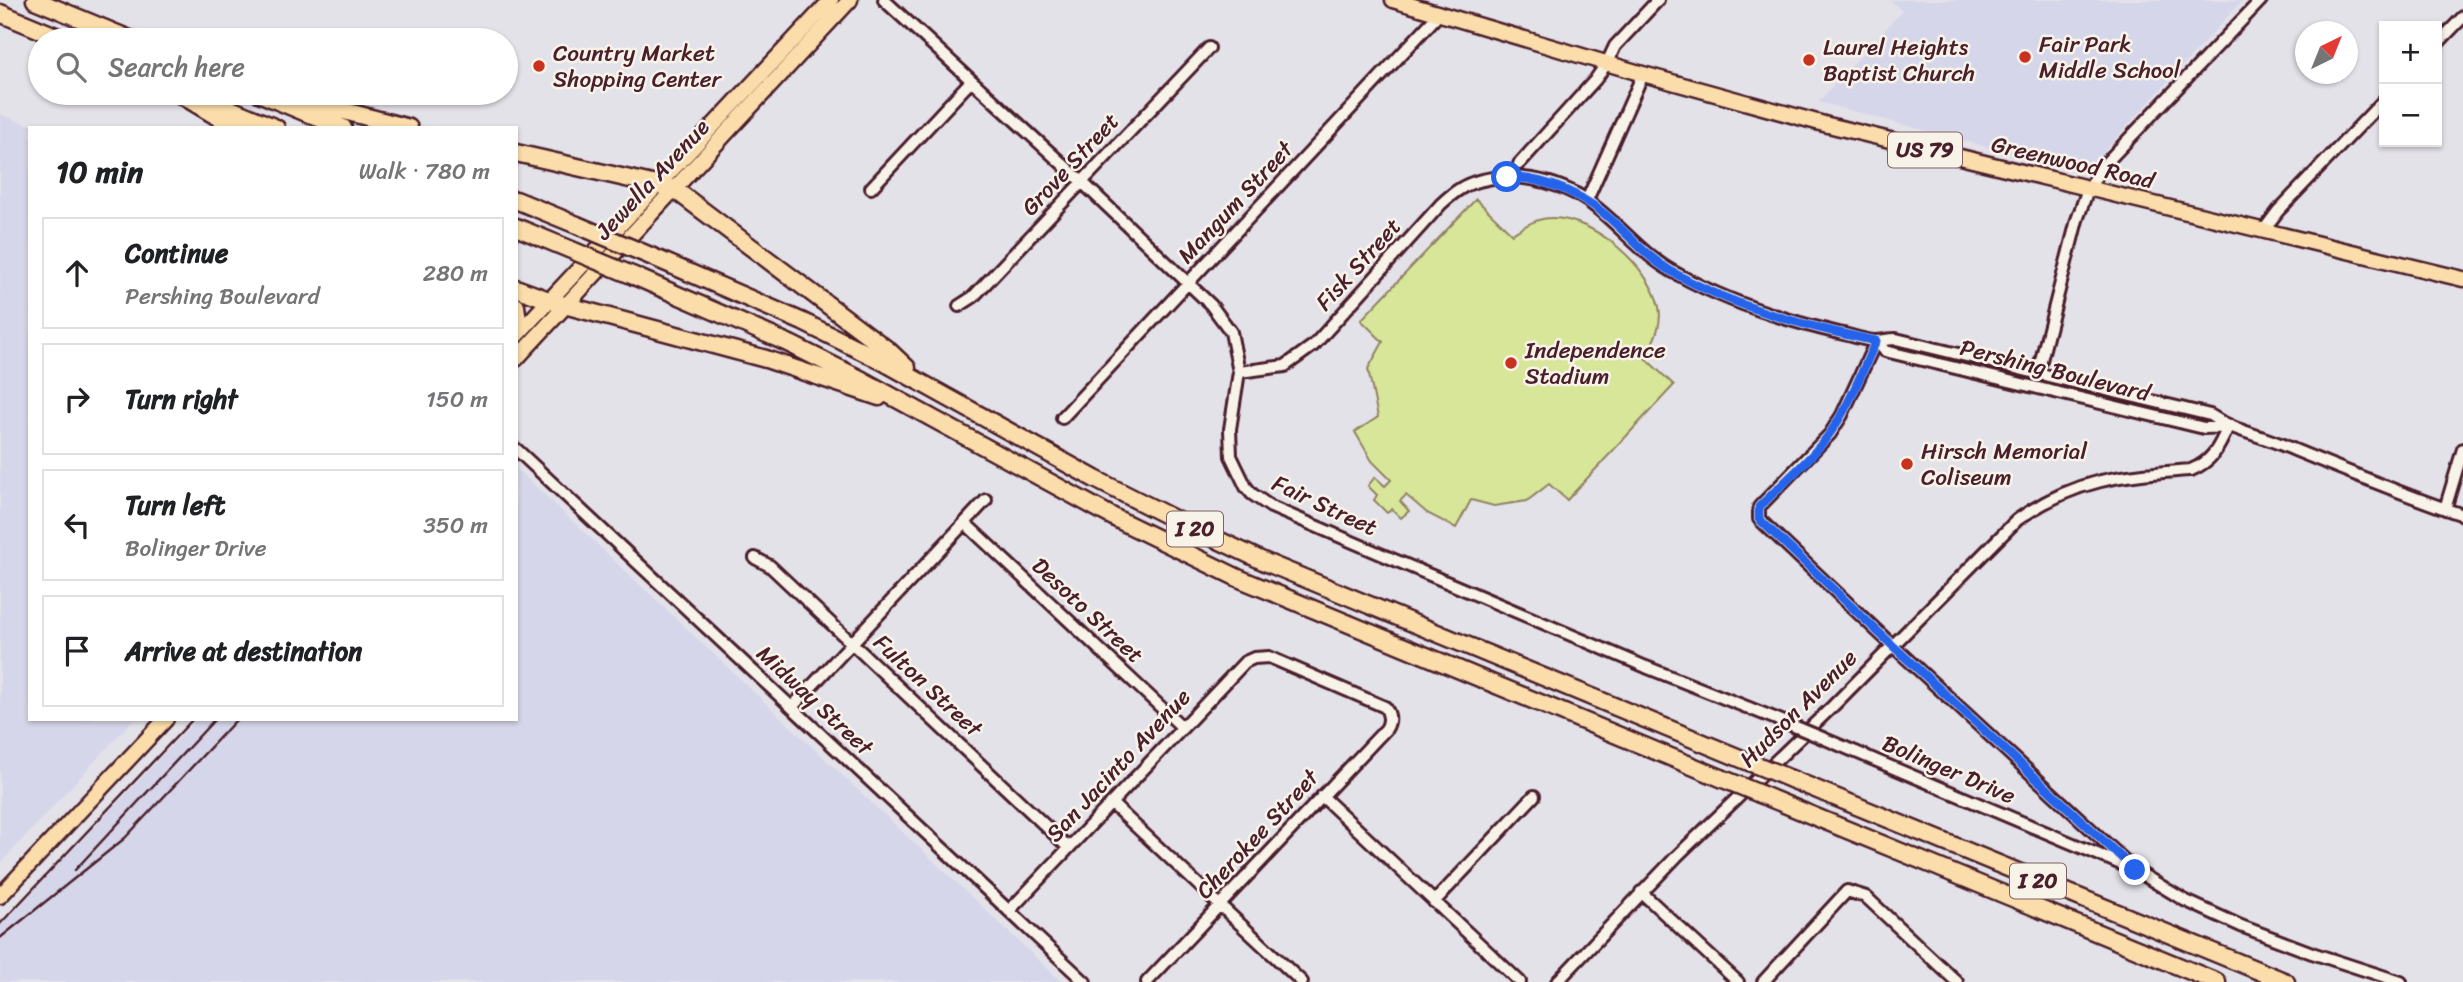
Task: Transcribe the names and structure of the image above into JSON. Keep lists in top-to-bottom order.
{
  "streets": {
    "highway": ["I 20"],
    "main road": ["US 79", "Greenwood Road", "Jewella Avenue"],
    "street": [
      "Grove Street",
      "Mangum Street",
      "Fisk Street",
      "Pershing Boulevard",
      "Fair Street",
      "Desoto Street",
      "Fulton Street",
      "Midway Street",
      "Hudson Avenue",
      "San Jacinto Avenue",
      "Bolinger Drive",
      "Cherokee Street"
    ]
  },
  "crossings": [
    ["Greenwood Road", "Mangum Street"],
    ["Grove Street", "Fair Street"],
    ["Mangum Street", "Fair Street"],
    ["Fisk Street", "Pershing Boulevard"],
    ["Fisk Street", "Fair Street"],
    ["Pershing Boulevard", "Hudson Avenue"],
    ["Pershing Boulevard", "Bolinger Drive"],
    ["Fair Street", "Bolinger Drive"],
    ["Desoto Street", "San Jacinto Avenue"],
    ["Fulton Street", "San Jacinto Avenue"],
    ["Midway Street", "San Jacinto Avenue"],
    ["Hudson Avenue", "Bolinger Drive"],
    ["San Jacinto Avenue", "Cherokee Street"]
  ],
  "places": [
    "Fair Park Middle School",
    "Laurel Heights Baptist Church",
    "Country Market Shopping Center",
    "Independence Stadium",
    "Hirsch Memorial Coliseum"
  ],
  "north": "top right",
  "page": {
    "map_buttons": ["+", "−"],
    "search": "Search here",
    "heading": ["10 min", "Walk · 780 m"],
    "list": [
      ["Continue", "Pershing Boulevard", "280 m"],
      ["Turn right", "150 m"],
      ["Turn left", "Bolinger Drive", "350 m"],
      "Arrive at destination"
    ]
  }
}
